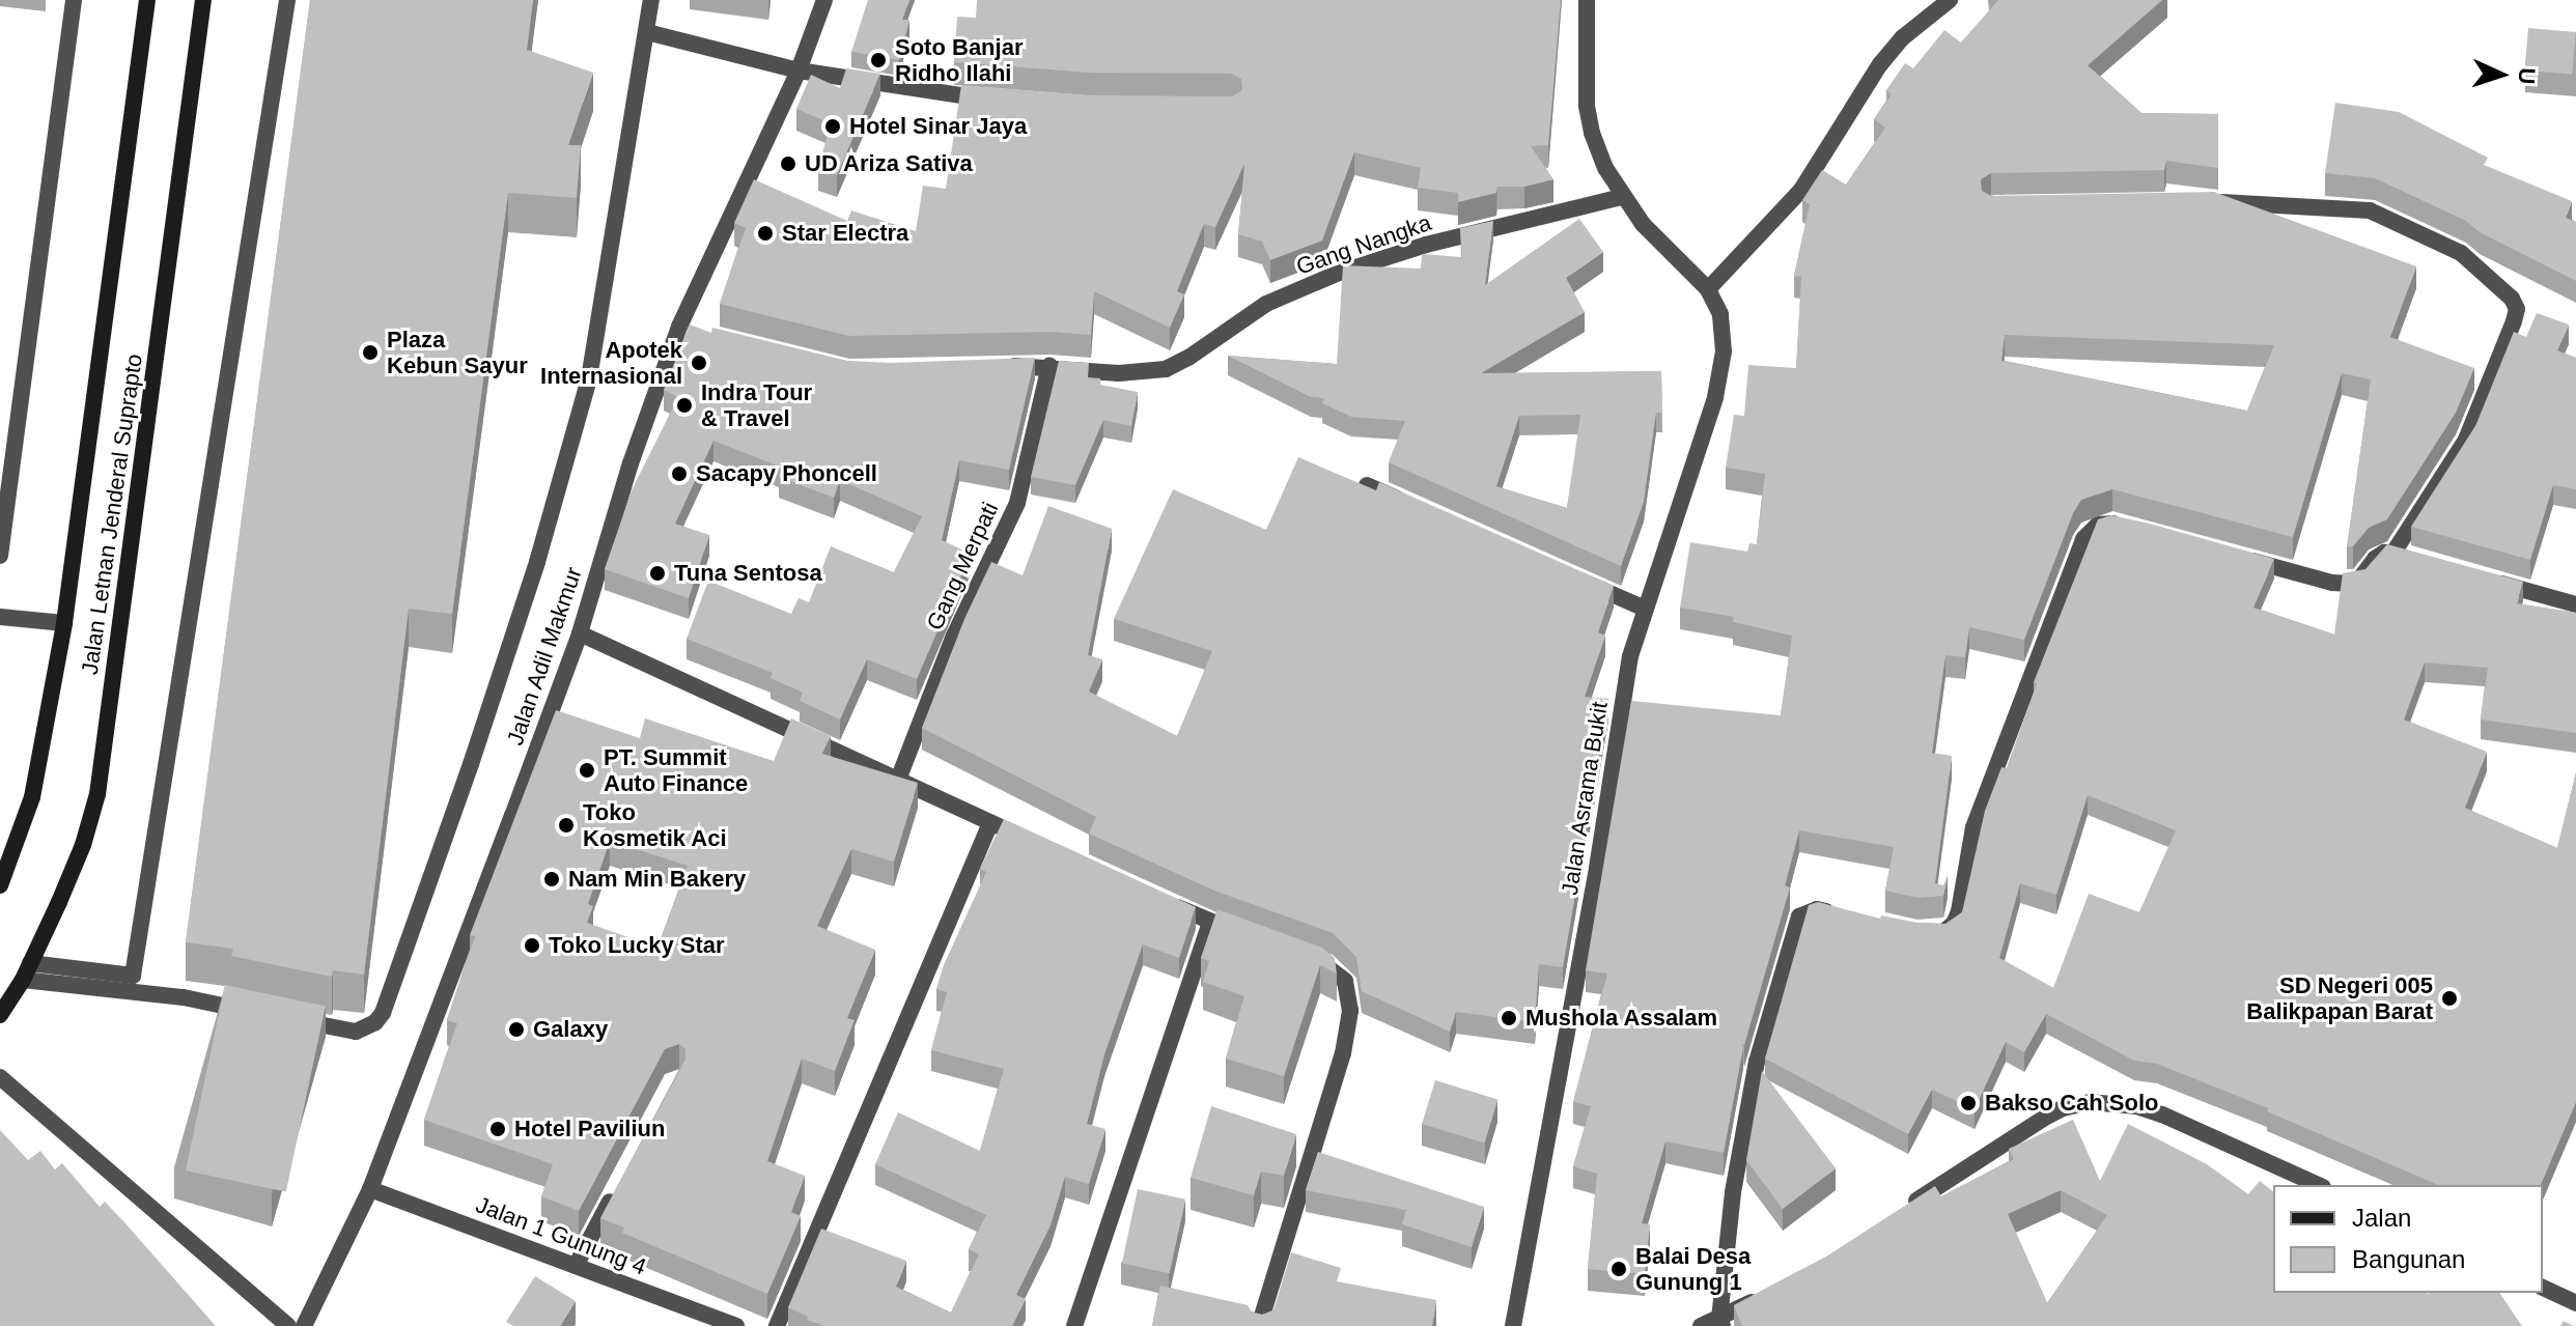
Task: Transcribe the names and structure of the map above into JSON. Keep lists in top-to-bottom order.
{
  "streets": {
    "main road": ["Jalan Letnan Jenderal Suprapto"],
    "street": [
      "Gang Nangka",
      "Gang Merpati",
      "Jalan Adil Makmur",
      "Jalan Asrama Bukit",
      "Jalan 1 Gunung 4"
    ]
  },
  "crossings": [
    ["Gang Nangka", "Gang Merpati"],
    ["Gang Nangka", "Jalan Asrama Bukit"],
    ["Jalan Adil Makmur", "Jalan 1 Gunung 4"]
  ],
  "places": [
    "Soto Banjar Ridho Ilahi",
    "Hotel Sinar Jaya",
    "UD Ariza Sativa",
    "Star Electra",
    "Plaza Kebun Sayur",
    "Apotek Internasional",
    "Indra Tour & Travel",
    "Sacapy Phoncell",
    "Tuna Sentosa",
    "PT. Summit Auto Finance",
    "Toko Kosmetik Aci",
    "Nam Min Bakery",
    "Toko Lucky Star",
    "SD Negeri 005 Balikpapan Barat",
    "Mushola Assalam",
    "Galaxy",
    "Bakso Cah Solo",
    "Hotel Paviliun",
    "Balai Desa Gunung 1"
  ],
  "legend": ["Jalan", "Bangunan"],
  "north": "right"
}
